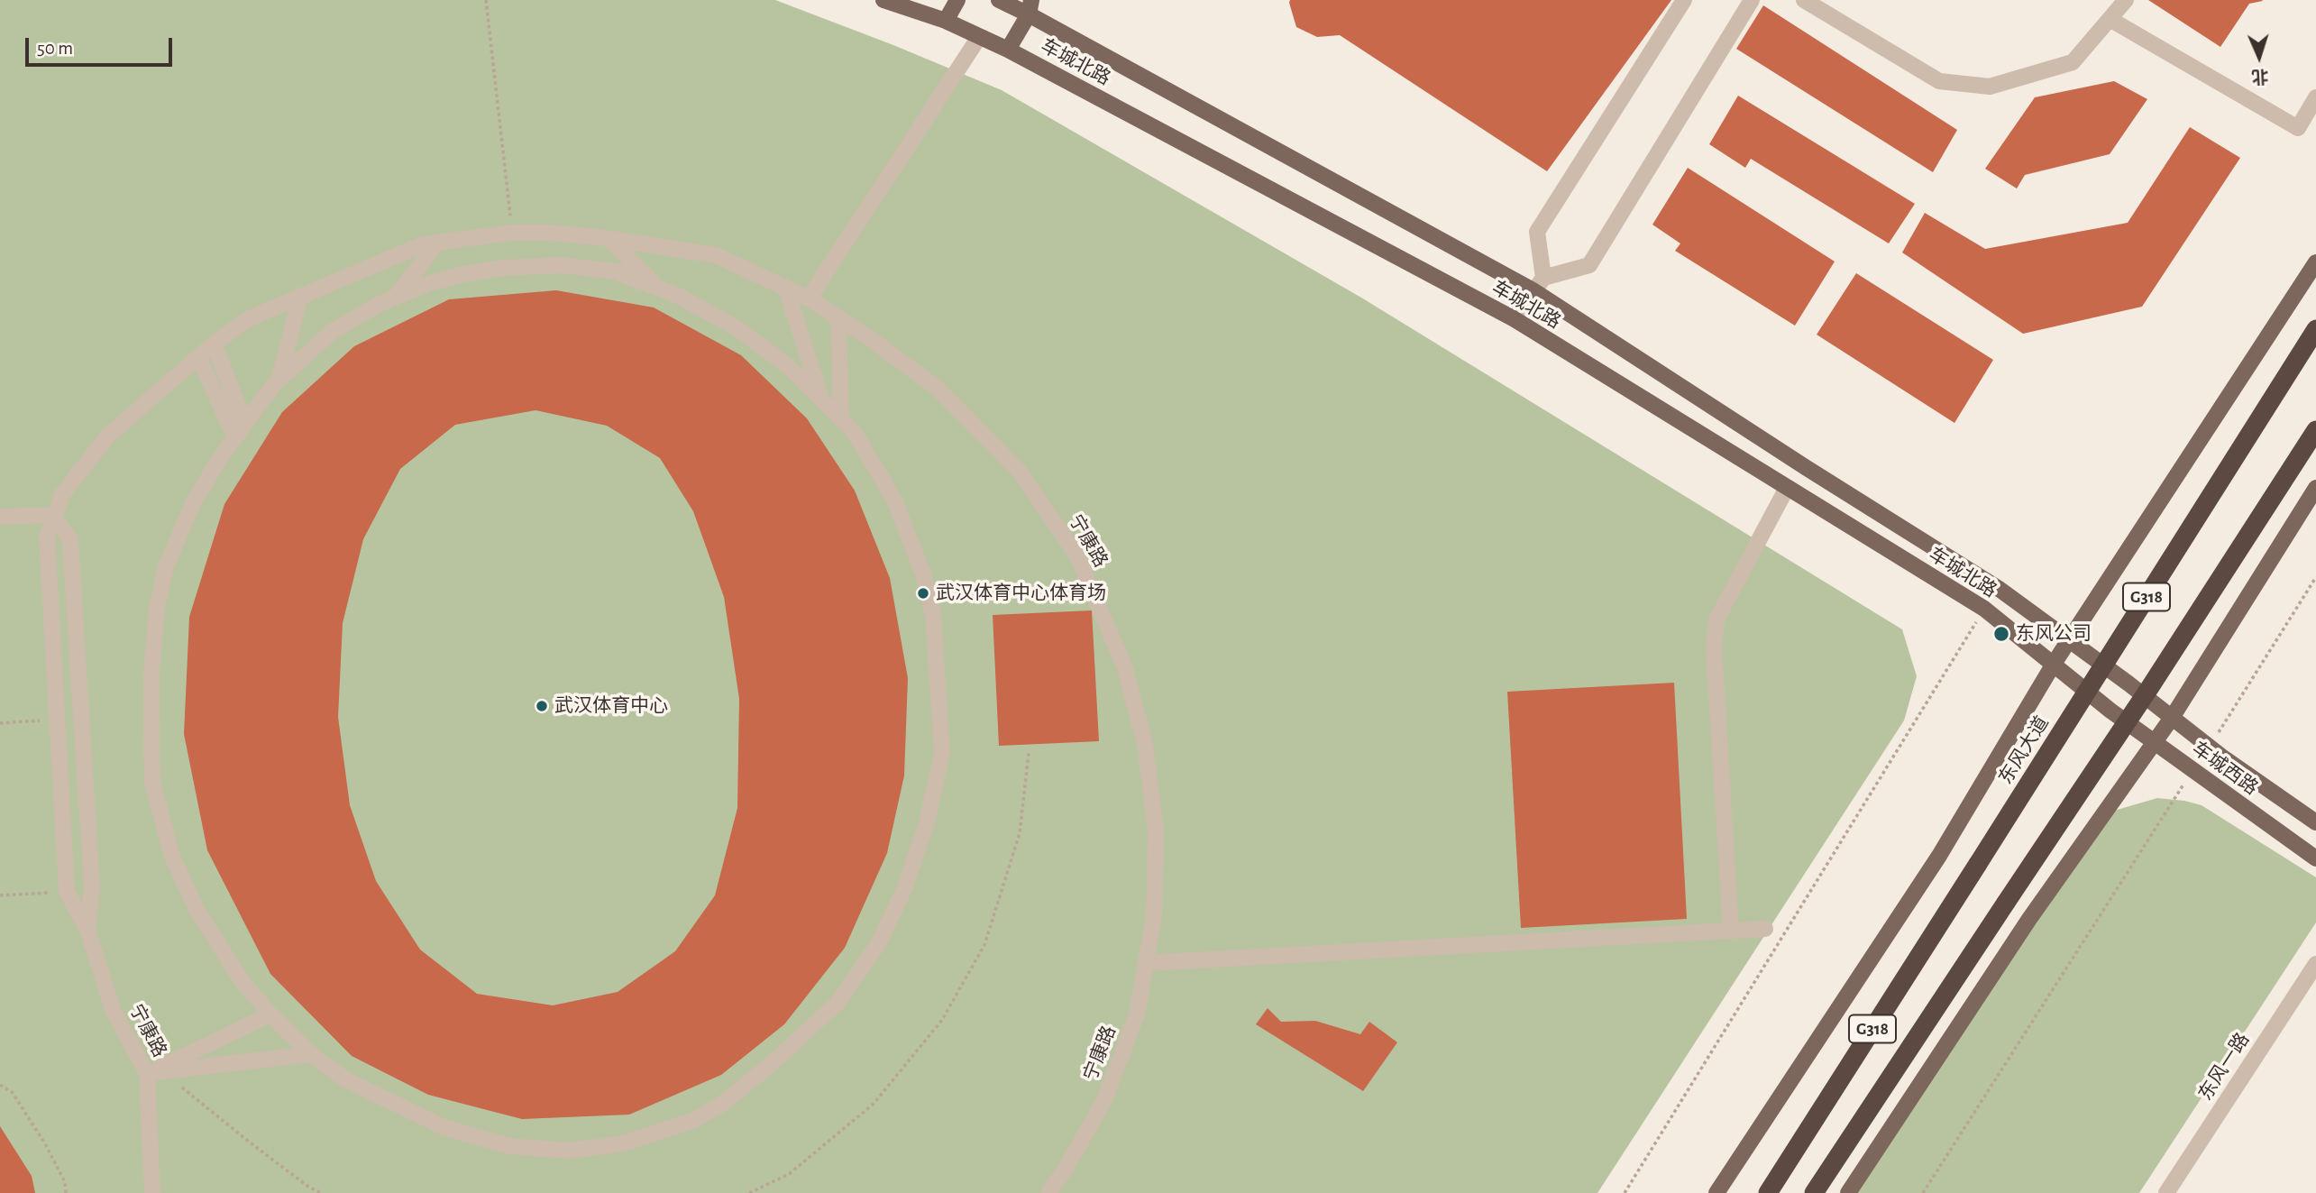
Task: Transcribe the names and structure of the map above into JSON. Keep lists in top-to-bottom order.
{
  "streets": {
    "highway": ["G318", "东风大道"],
    "main road": ["车城北路", "车城西路"],
    "street": ["宁康路", "东风一路"]
  },
  "crossings": [
    ["车城北路", "车城西路"]
  ],
  "places": ["武汉体育中心体育场", "东风公司", "武汉体育中心"],
  "scale_bar": "50 m",
  "north": "bottom"
}
